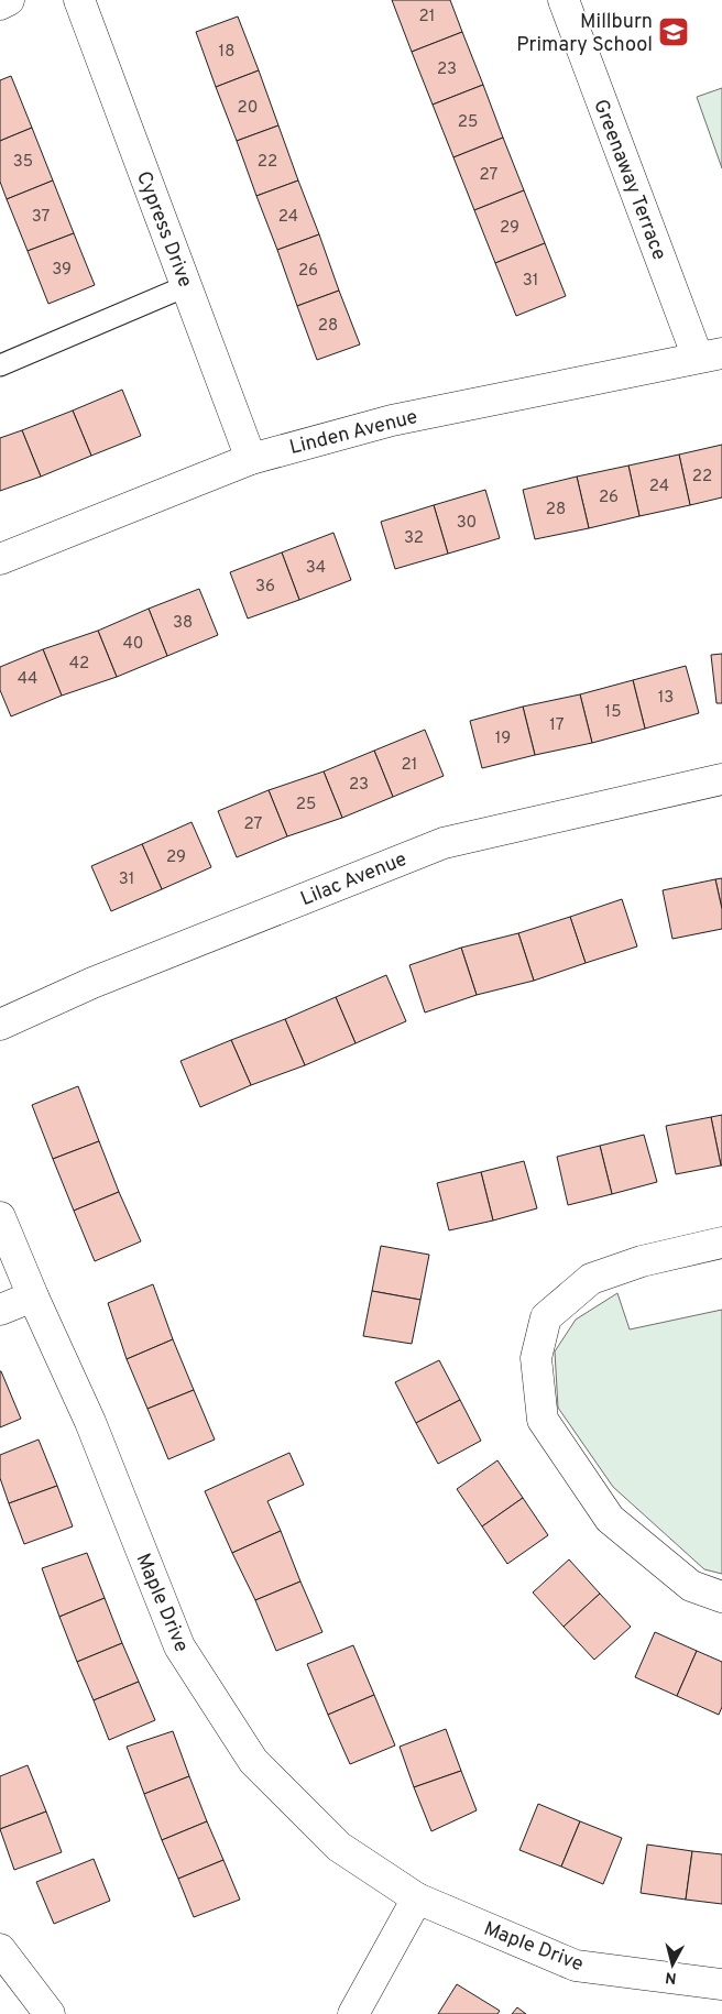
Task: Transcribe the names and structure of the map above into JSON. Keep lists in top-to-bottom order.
{
  "streets": {
    "street": [
      "Greenaway Terrace",
      "Cypress Drive",
      "Linden Avenue",
      "Lilac Avenue",
      "Maple Drive"
    ]
  },
  "crossings": [
    ["Greenaway Terrace", "Linden Avenue"],
    ["Cypress Drive", "Linden Avenue"]
  ],
  "places": {
    "school or university": ["Millburn Primary School"]
  },
  "house_numbers": [
    "21",
    "18",
    "23",
    "20",
    "25",
    "35",
    "22",
    "27",
    "37",
    "24",
    "29",
    "39",
    "26",
    "31",
    "28",
    "22",
    "24",
    "26",
    "28",
    "30",
    "32",
    "34",
    "36",
    "38",
    "40",
    "42",
    "44",
    "13",
    "15",
    "17",
    "19",
    "21",
    "23",
    "25",
    "27",
    "29",
    "31"
  ],
  "north": "bottom"
}
